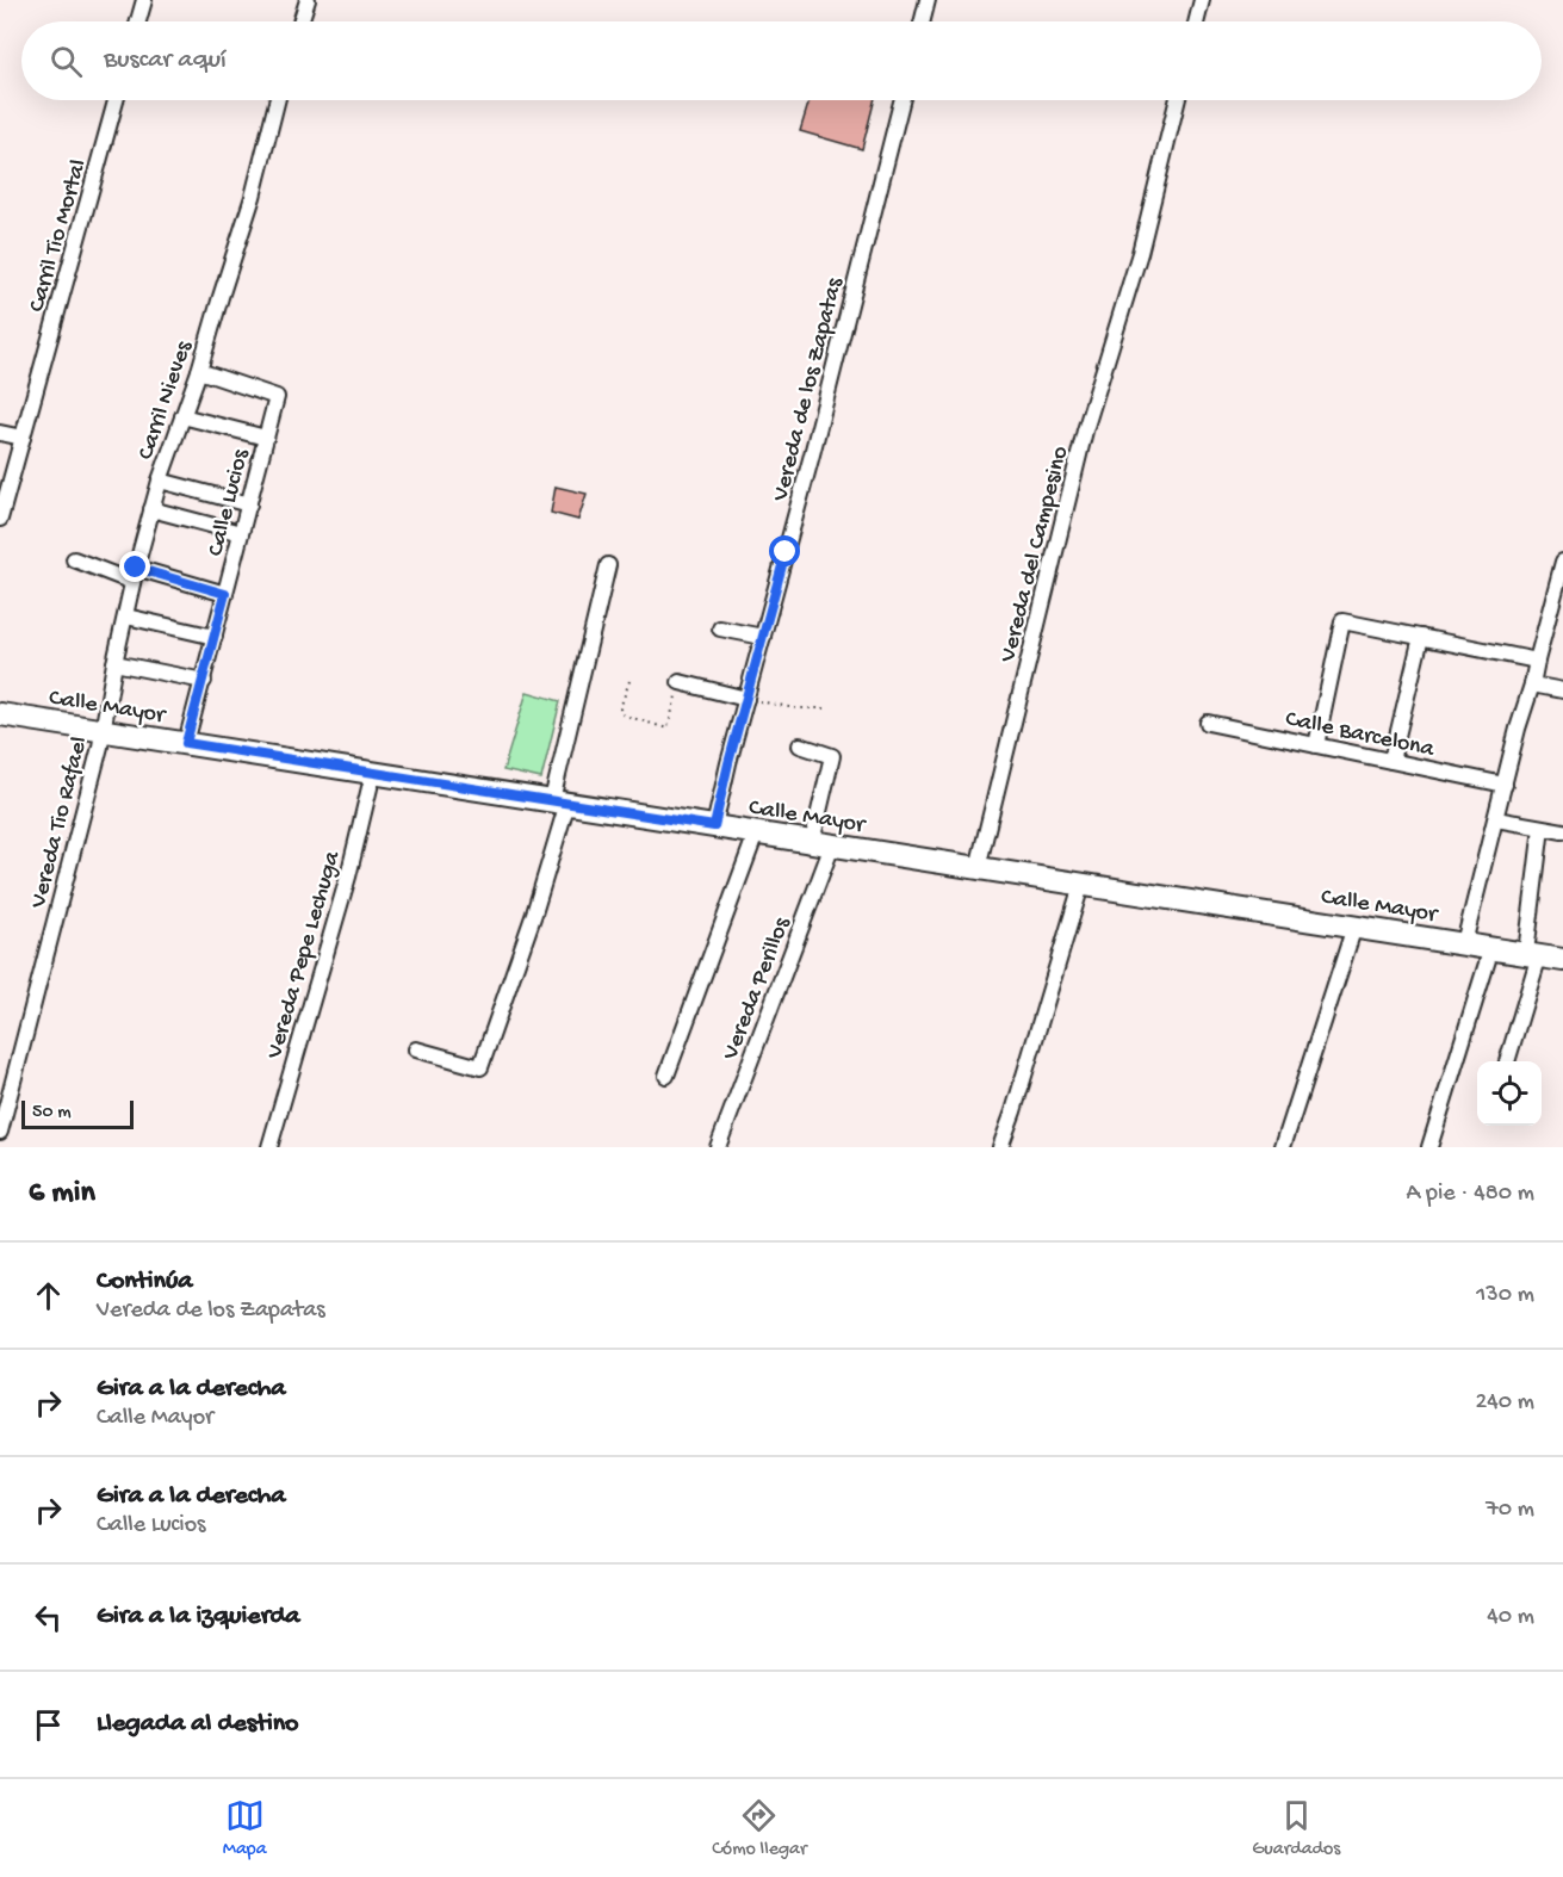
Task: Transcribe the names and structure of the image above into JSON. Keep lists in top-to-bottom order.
{
  "streets": {
    "main road": ["Calle Mayor"],
    "street": [
      "Carril Tio Mortal",
      "Vereda de los Zapatas",
      "Carril Nieves",
      "Calle Lucios",
      "Vereda del Campesino",
      "Calle Barcelona",
      "Vereda Tio Rafael",
      "Vereda Pepe Lechuga",
      "Vereda Perillos"
    ]
  },
  "crossings": [
    ["Vereda de los Zapatas", "Calle Mayor"],
    ["Carril Nieves", "Calle Lucios"],
    ["Carril Nieves", "Calle Mayor"],
    ["Carril Nieves", "Vereda Tio Rafael"],
    ["Calle Lucios", "Calle Mayor"],
    ["Vereda del Campesino", "Calle Mayor"],
    ["Calle Mayor", "Vereda Tio Rafael"],
    ["Calle Mayor", "Vereda Pepe Lechuga"],
    ["Calle Mayor", "Vereda Perillos"]
  ],
  "scale_bar": "50 m",
  "page": {
    "search": "Buscar aquí",
    "scale": "50 m",
    "heading": ["6 min", "A pie · 480 m"],
    "list": [
      ["Continúa", "Vereda de los Zapatas", "130 m"],
      ["Gira a la derecha", "Calle Mayor", "240 m"],
      ["Gira a la derecha", "Calle Lucios", "70 m"],
      ["Gira a la izquierda", "40 m"],
      "Llegada al destino"
    ],
    "nav": ["Mapa", "Cómo llegar", "Guardados"]
  }
}
